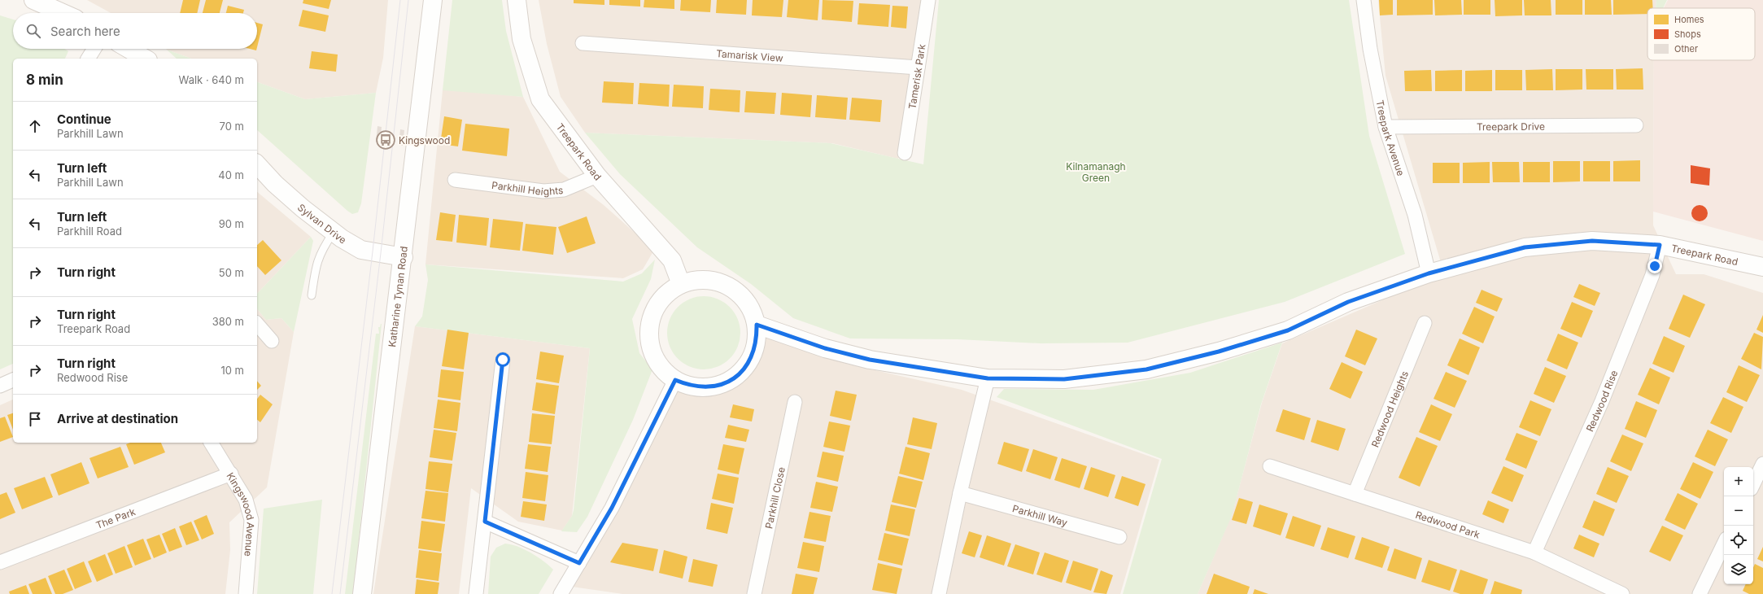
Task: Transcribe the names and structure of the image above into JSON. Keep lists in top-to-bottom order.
{
  "streets": {
    "street": [
      "Tamarisk View",
      "Tamerisk Park",
      "Treepark Drive",
      "Treepark Avenue",
      "Treepark Road",
      "Parkhill Heights",
      "Sylvan Drive",
      "Katharine Tynan Road",
      "Redwood Rise",
      "Redwood Heights",
      "Parkhill Close",
      "Kingswood Avenue",
      "Parkhill Way",
      "The Park",
      "Redwood Park"
    ]
  },
  "crossings": [
    ["Tamarisk View", "Tamerisk Park"],
    ["Treepark Drive", "Treepark Avenue"],
    ["Treepark Avenue", "Treepark Road"],
    ["Treepark Road", "Parkhill Heights"],
    ["Treepark Road", "Redwood Rise"],
    ["Sylvan Drive", "Katharine Tynan Road"],
    ["Redwood Rise", "Redwood Park"],
    ["Redwood Heights", "Redwood Park"],
    ["Kingswood Avenue", "The Park"]
  ],
  "parks": ["Kilnamanagh Green"],
  "places": {
    "bus stop": ["Kingswood"]
  },
  "legend": ["Homes", "Shops", "Other"],
  "page": {
    "search": "Search here",
    "heading": ["8 min", "Walk · 640 m"],
    "list": [
      ["Continue", "Parkhill Lawn", "70 m"],
      ["Turn left", "Parkhill Lawn", "40 m"],
      ["Turn left", "Parkhill Road", "90 m"],
      ["Turn right", "50 m"],
      ["Turn right", "Treepark Road", "380 m"],
      ["Turn right", "Redwood Rise", "10 m"],
      "Arrive at destination"
    ],
    "map_buttons": ["+", "−"]
  }
}
